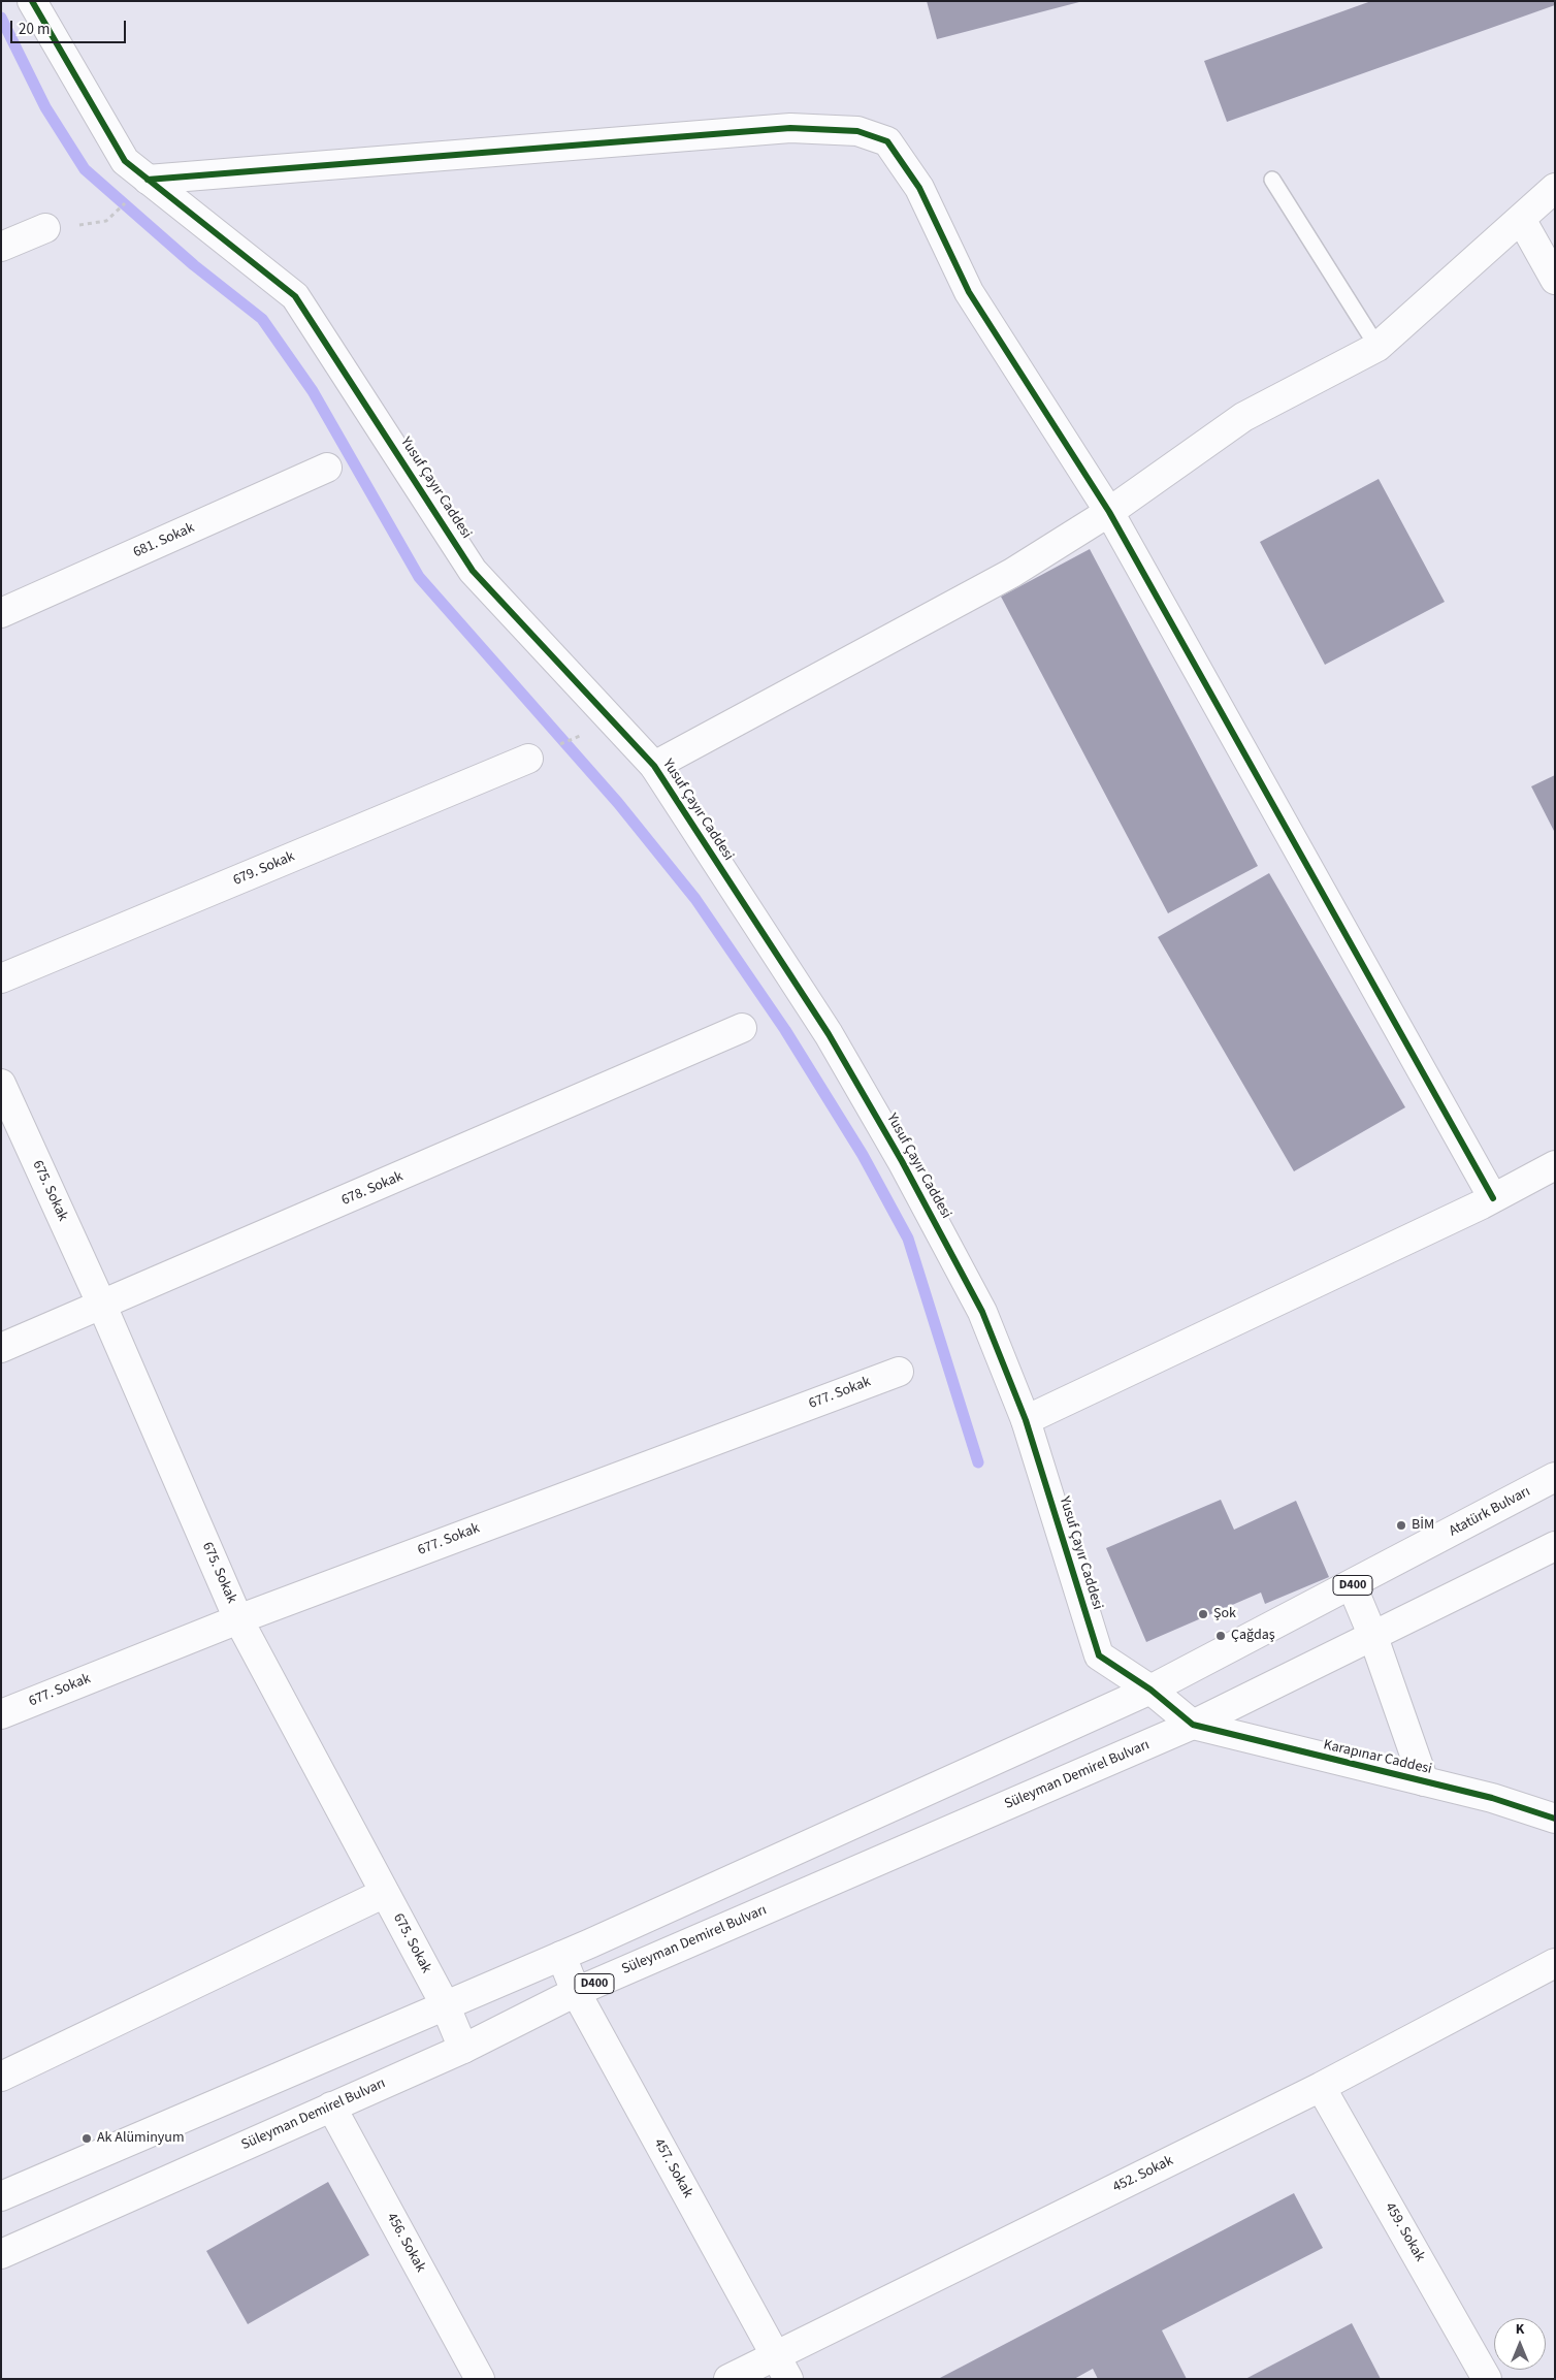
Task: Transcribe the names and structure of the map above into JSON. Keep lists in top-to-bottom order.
{
  "streets": {
    "street": [
      "Yusuf Çayır Caddesi",
      "681. Sokak",
      "679. Sokak",
      "678. Sokak",
      "675. Sokak",
      "677. Sokak",
      "Atatürk Bulvarı",
      "D400",
      "Karapınar Caddesi",
      "Süleyman Demirel Bulvarı",
      "457. Sokak",
      "452. Sokak",
      "459. Sokak",
      "456. Sokak"
    ]
  },
  "crossings": [
    ["Yusuf Çayır Caddesi", "Atatürk Bulvarı"],
    ["Yusuf Çayır Caddesi", "D400"],
    ["Yusuf Çayır Caddesi", "Karapınar Caddesi"],
    ["Yusuf Çayır Caddesi", "Süleyman Demirel Bulvarı"],
    ["678. Sokak", "675. Sokak"],
    ["675. Sokak", "677. Sokak"],
    ["675. Sokak", "D400"],
    ["675. Sokak", "Süleyman Demirel Bulvarı"],
    ["Atatürk Bulvarı", "D400"],
    ["D400", "Karapınar Caddesi"],
    ["D400", "Süleyman Demirel Bulvarı"],
    ["D400", "457. Sokak"],
    ["Karapınar Caddesi", "Süleyman Demirel Bulvarı"],
    ["Süleyman Demirel Bulvarı", "457. Sokak"],
    ["Süleyman Demirel Bulvarı", "456. Sokak"],
    ["457. Sokak", "452. Sokak"],
    ["452. Sokak", "459. Sokak"]
  ],
  "places": [
    "BİM",
    "Şok",
    "Çağdaş",
    "Ak Alüminyum"
  ],
  "scale_bar": "20 m",
  "north": "top"
}
